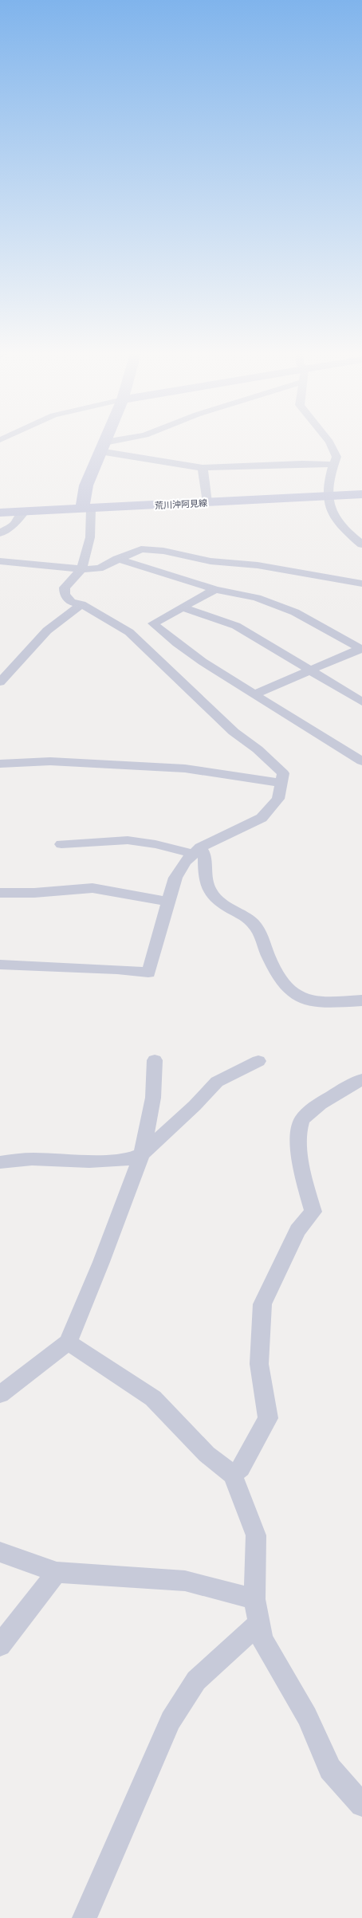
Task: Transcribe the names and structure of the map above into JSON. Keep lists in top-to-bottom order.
{
  "streets": {
    "street": ["荒川沖阿見線"]
  }
}
